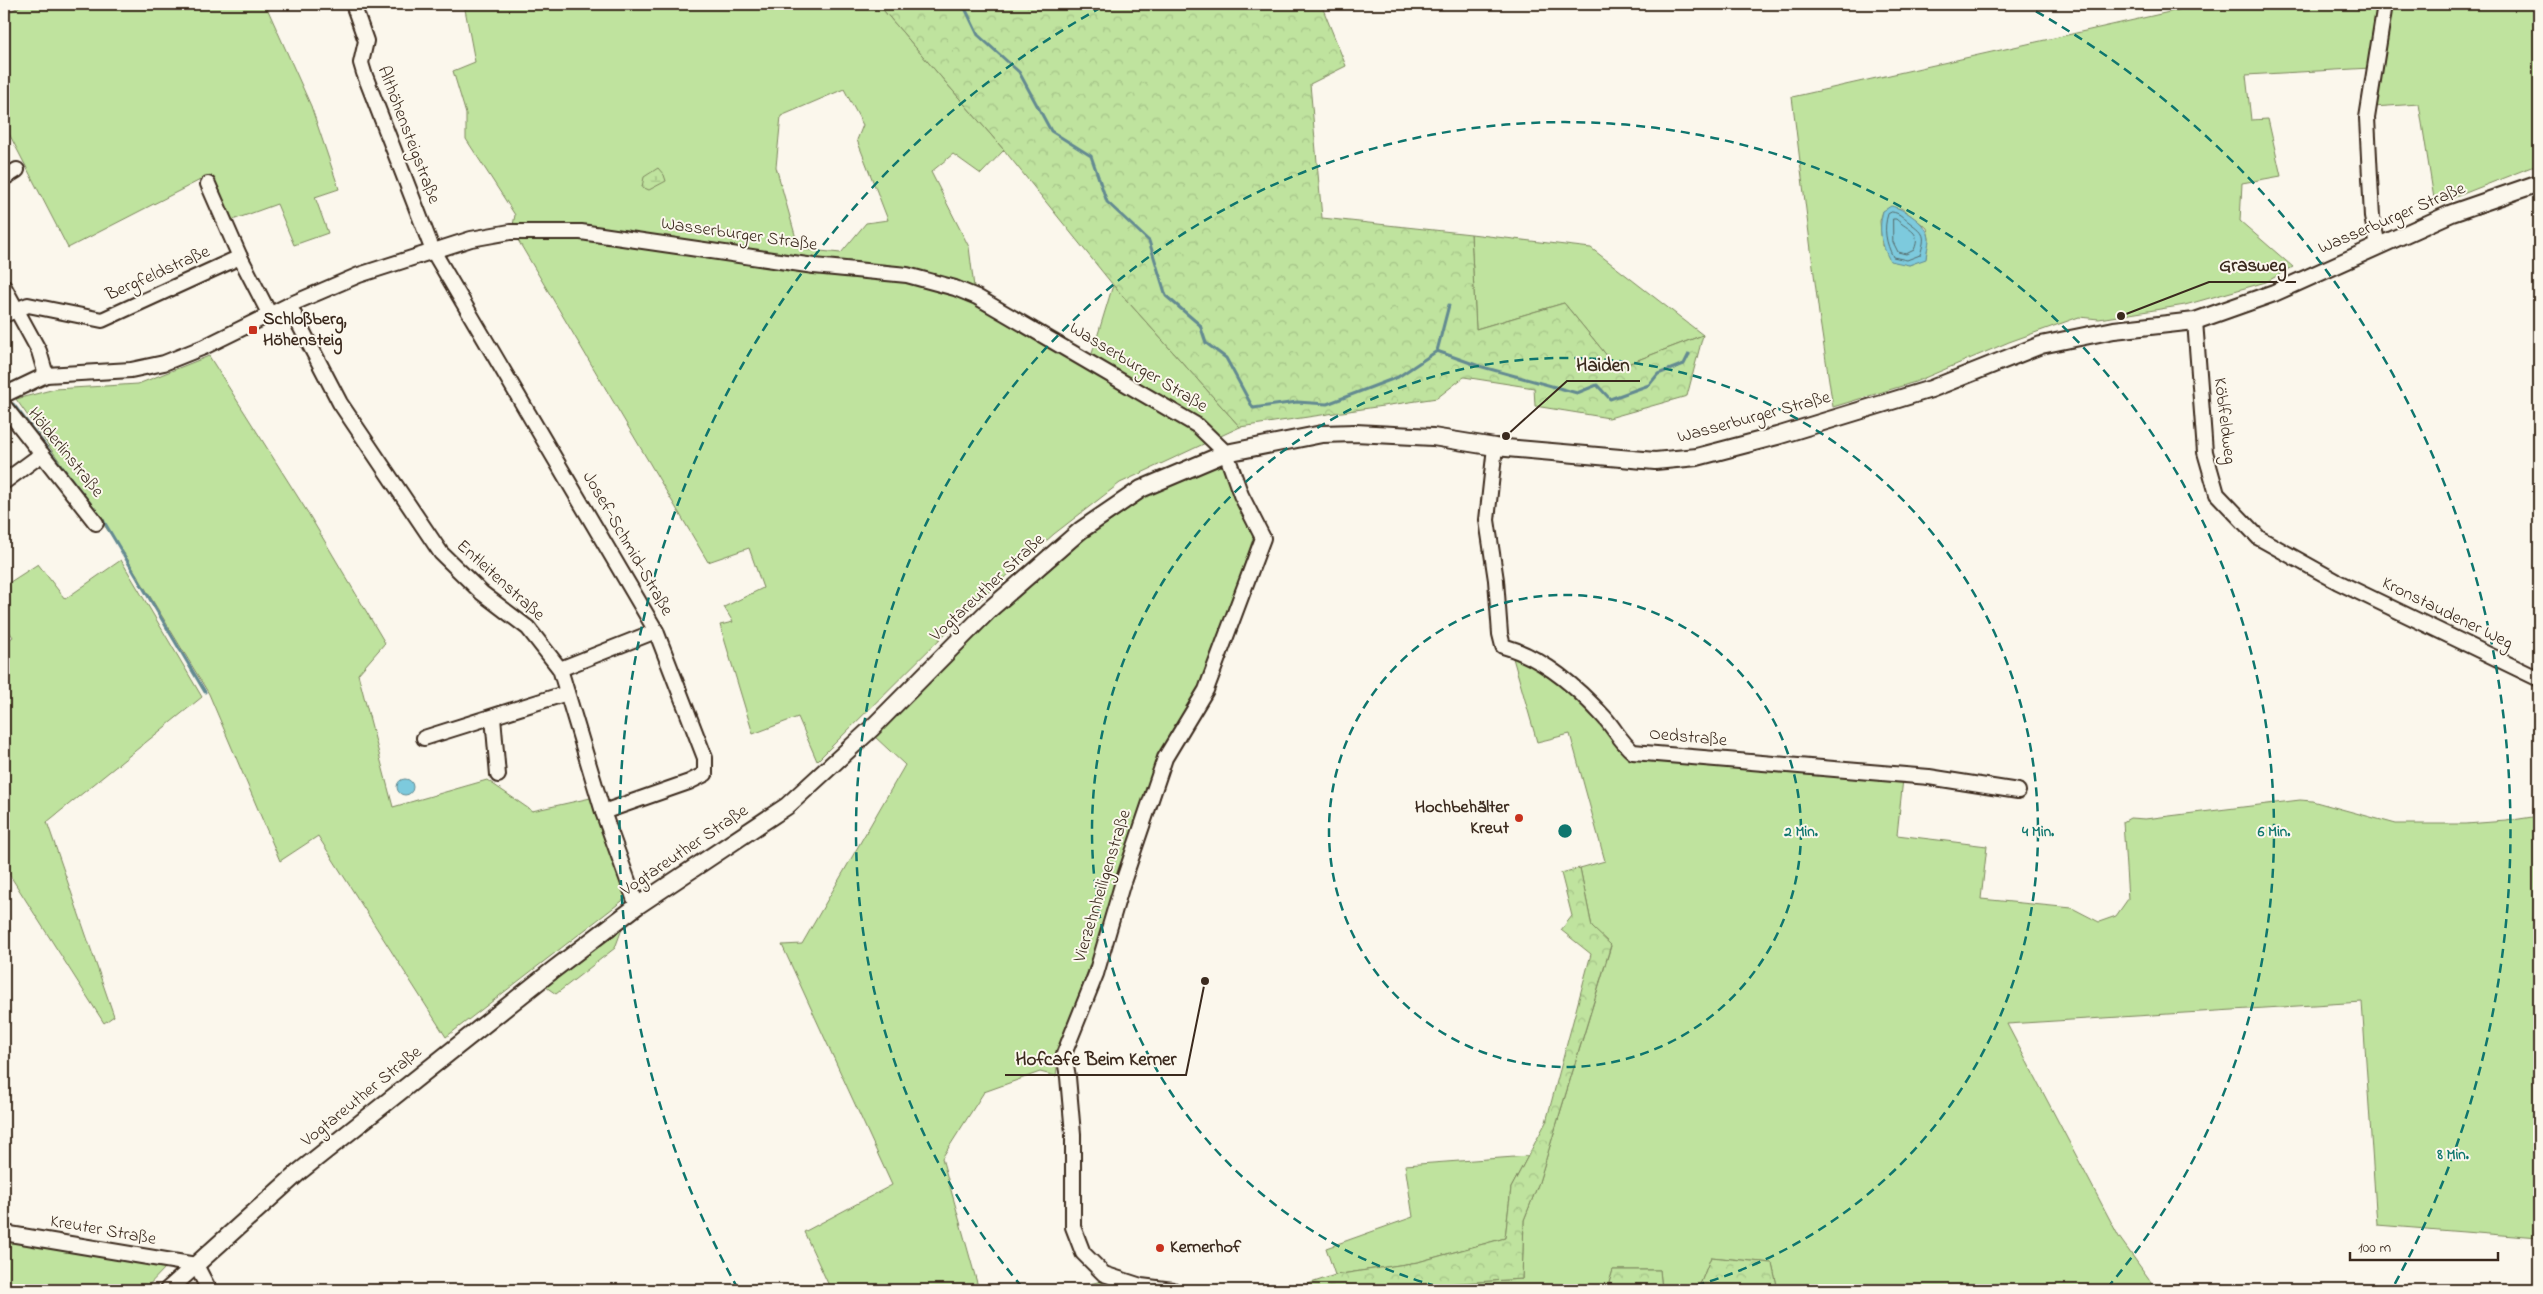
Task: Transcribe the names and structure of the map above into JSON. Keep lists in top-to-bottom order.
{
  "streets": {
    "main road": ["Wasserburger Straße", "Vogtareuther Straße"],
    "street": [
      "Althöhensteigstraße",
      "Bergfeldstraße",
      "Köblfeldweg",
      "Hölderlinstraße",
      "Josef-Schmid-Straße",
      "Entleitenstraße",
      "Kronstaudener Weg",
      "Oedstraße",
      "Vierzehnheiligenstraße",
      "Kreuter Straße"
    ]
  },
  "crossings": [
    ["Althöhensteigstraße", "Wasserburger Straße"],
    ["Althöhensteigstraße", "Josef-Schmid-Straße"],
    ["Wasserburger Straße", "Köblfeldweg"],
    ["Wasserburger Straße", "Josef-Schmid-Straße"],
    ["Wasserburger Straße", "Entleitenstraße"],
    ["Wasserburger Straße", "Vogtareuther Straße"],
    ["Wasserburger Straße", "Oedstraße"],
    ["Wasserburger Straße", "Vierzehnheiligenstraße"],
    ["Köblfeldweg", "Kronstaudener Weg"],
    ["Josef-Schmid-Straße", "Entleitenstraße"],
    ["Entleitenstraße", "Vogtareuther Straße"],
    ["Vogtareuther Straße", "Vierzehnheiligenstraße"],
    ["Vogtareuther Straße", "Kreuter Straße"]
  ],
  "places": {
    "other": [
      "Grasweg",
      "Haiden",
      "Hochbehälter Kreut",
      "Hofcafe Beim Kerner",
      "Kernerhof"
    ],
    "transit": ["Schloßberg, Höhensteig"]
  },
  "scale_bar": "100 m",
  "rings": [
    "2 Min.",
    "4 Min.",
    "6 Min.",
    "8 Min."
  ]
}
